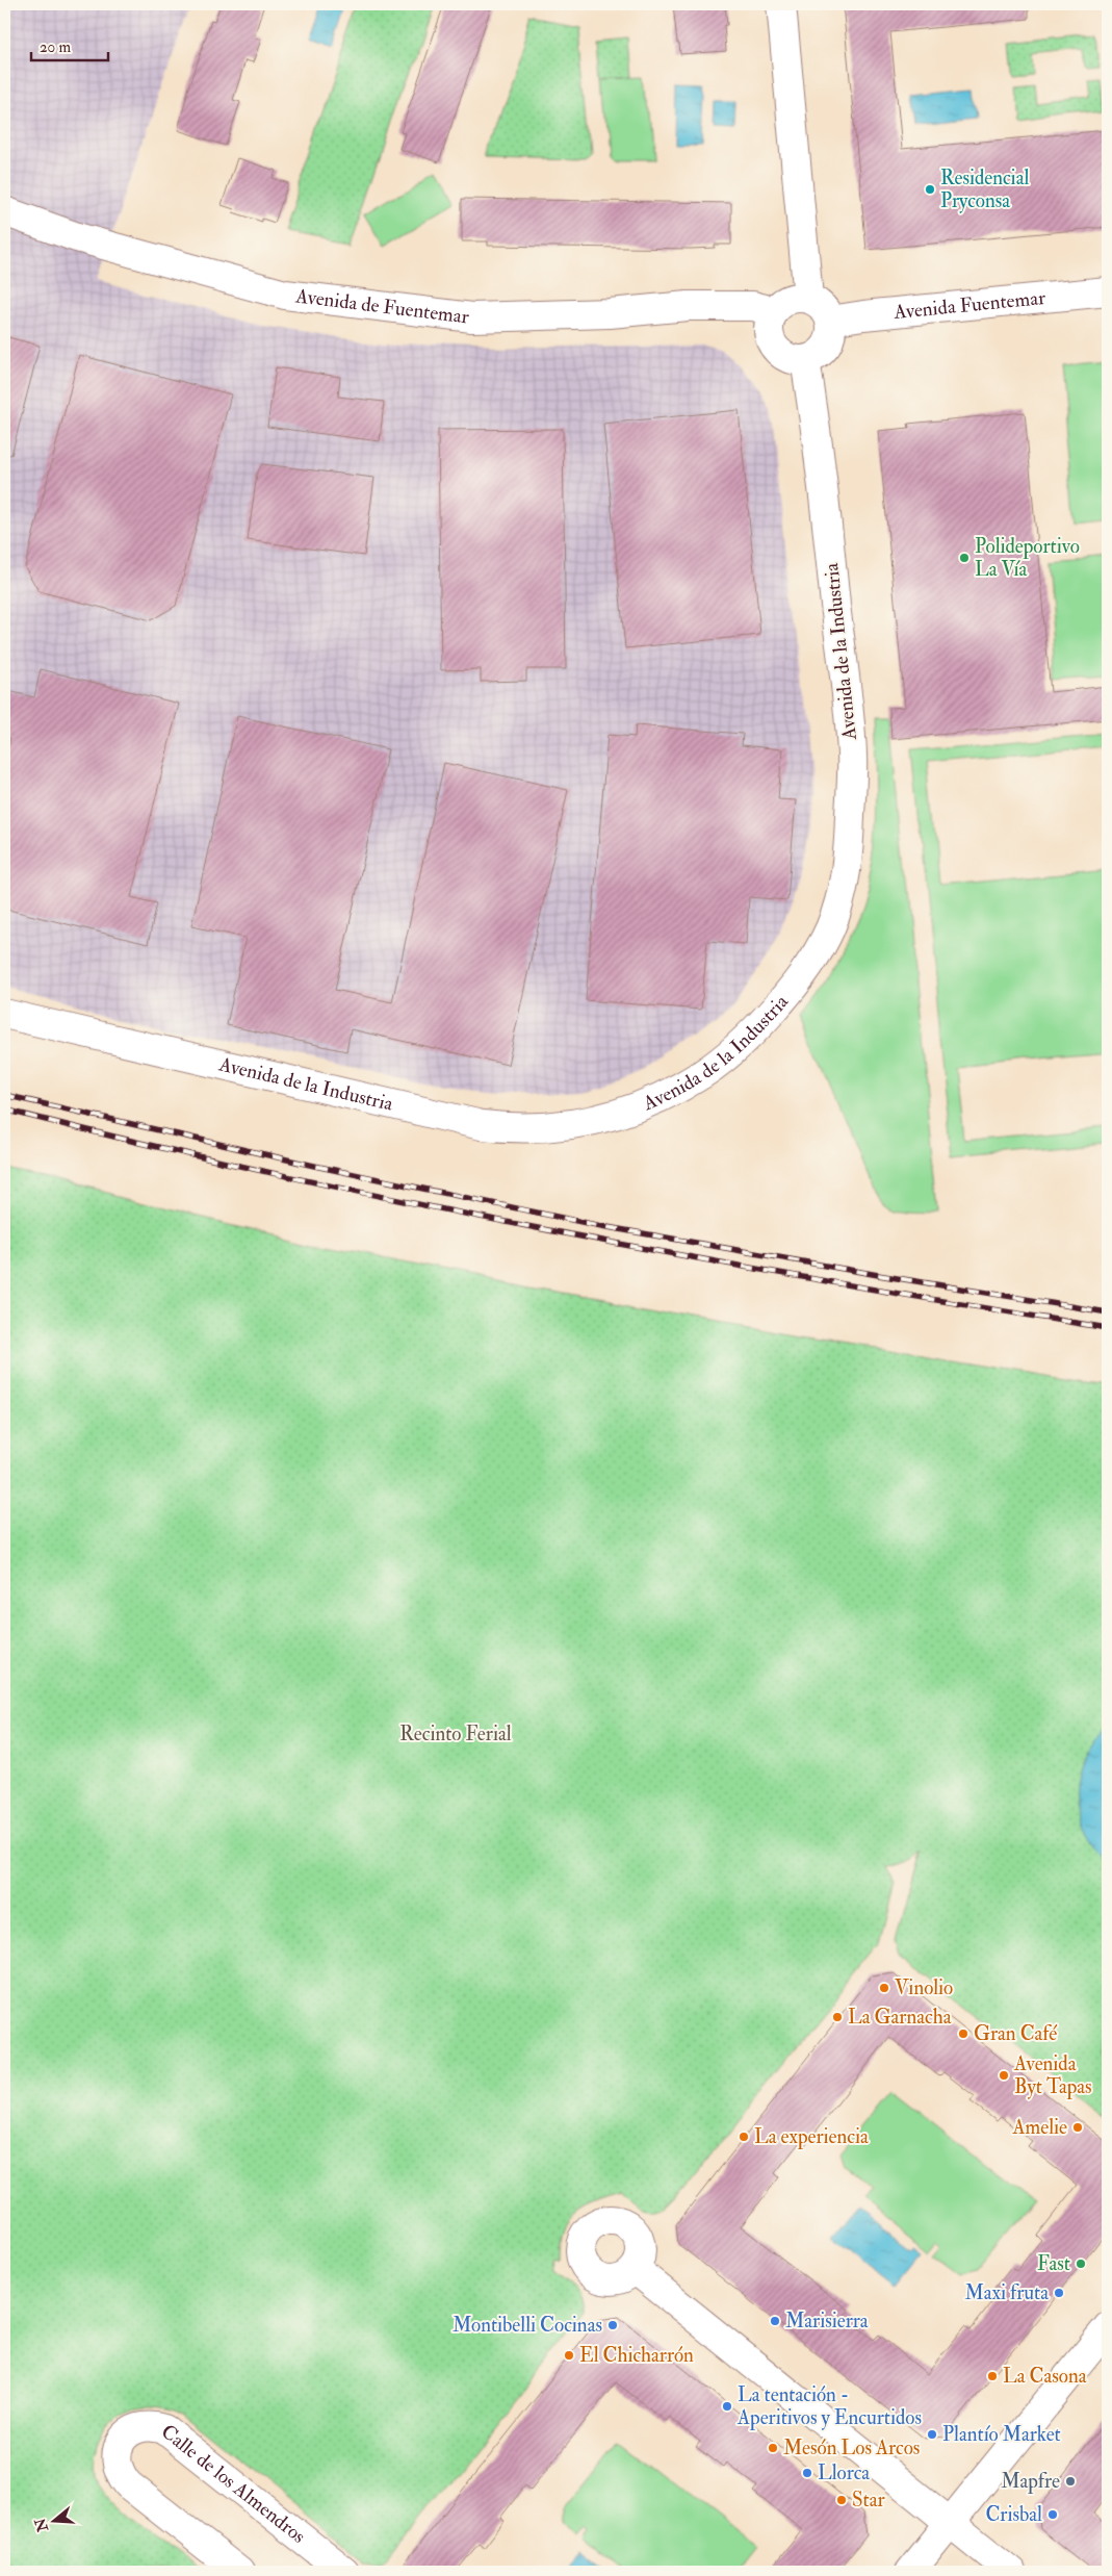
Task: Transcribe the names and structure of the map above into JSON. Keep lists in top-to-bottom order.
{
  "streets": {
    "street": [
      "Avenida Fuentemar",
      "Avenida de Fuentemar",
      "Avenida de la Industria",
      "Calle de los Almendros"
    ]
  },
  "crossings": [
    ["Avenida Fuentemar", "Avenida de Fuentemar"],
    ["Avenida Fuentemar", "Avenida de la Industria"],
    ["Avenida de Fuentemar", "Avenida de la Industria"]
  ],
  "parks": ["Recinto Ferial"],
  "places": [
    "Residencial Pryconsa",
    "Polideportivo La Vía",
    "Vinolio",
    "La Garnacha",
    "Gran Café",
    "Avenida Byt Tapas",
    "Amelie",
    "La experiencia",
    "Fast",
    "Maxi fruta",
    "Marisierra",
    "Montibelli Cocinas",
    "El Chicharrón",
    "La Casona",
    "La tentación - Aperitivos y Encurtidos",
    "Plantío Market",
    "Mesón Los Arcos",
    "Llorca",
    "Mapfre",
    "Star",
    "Crisbal"
  ],
  "scale_bar": "20 m",
  "north": "left"
}
